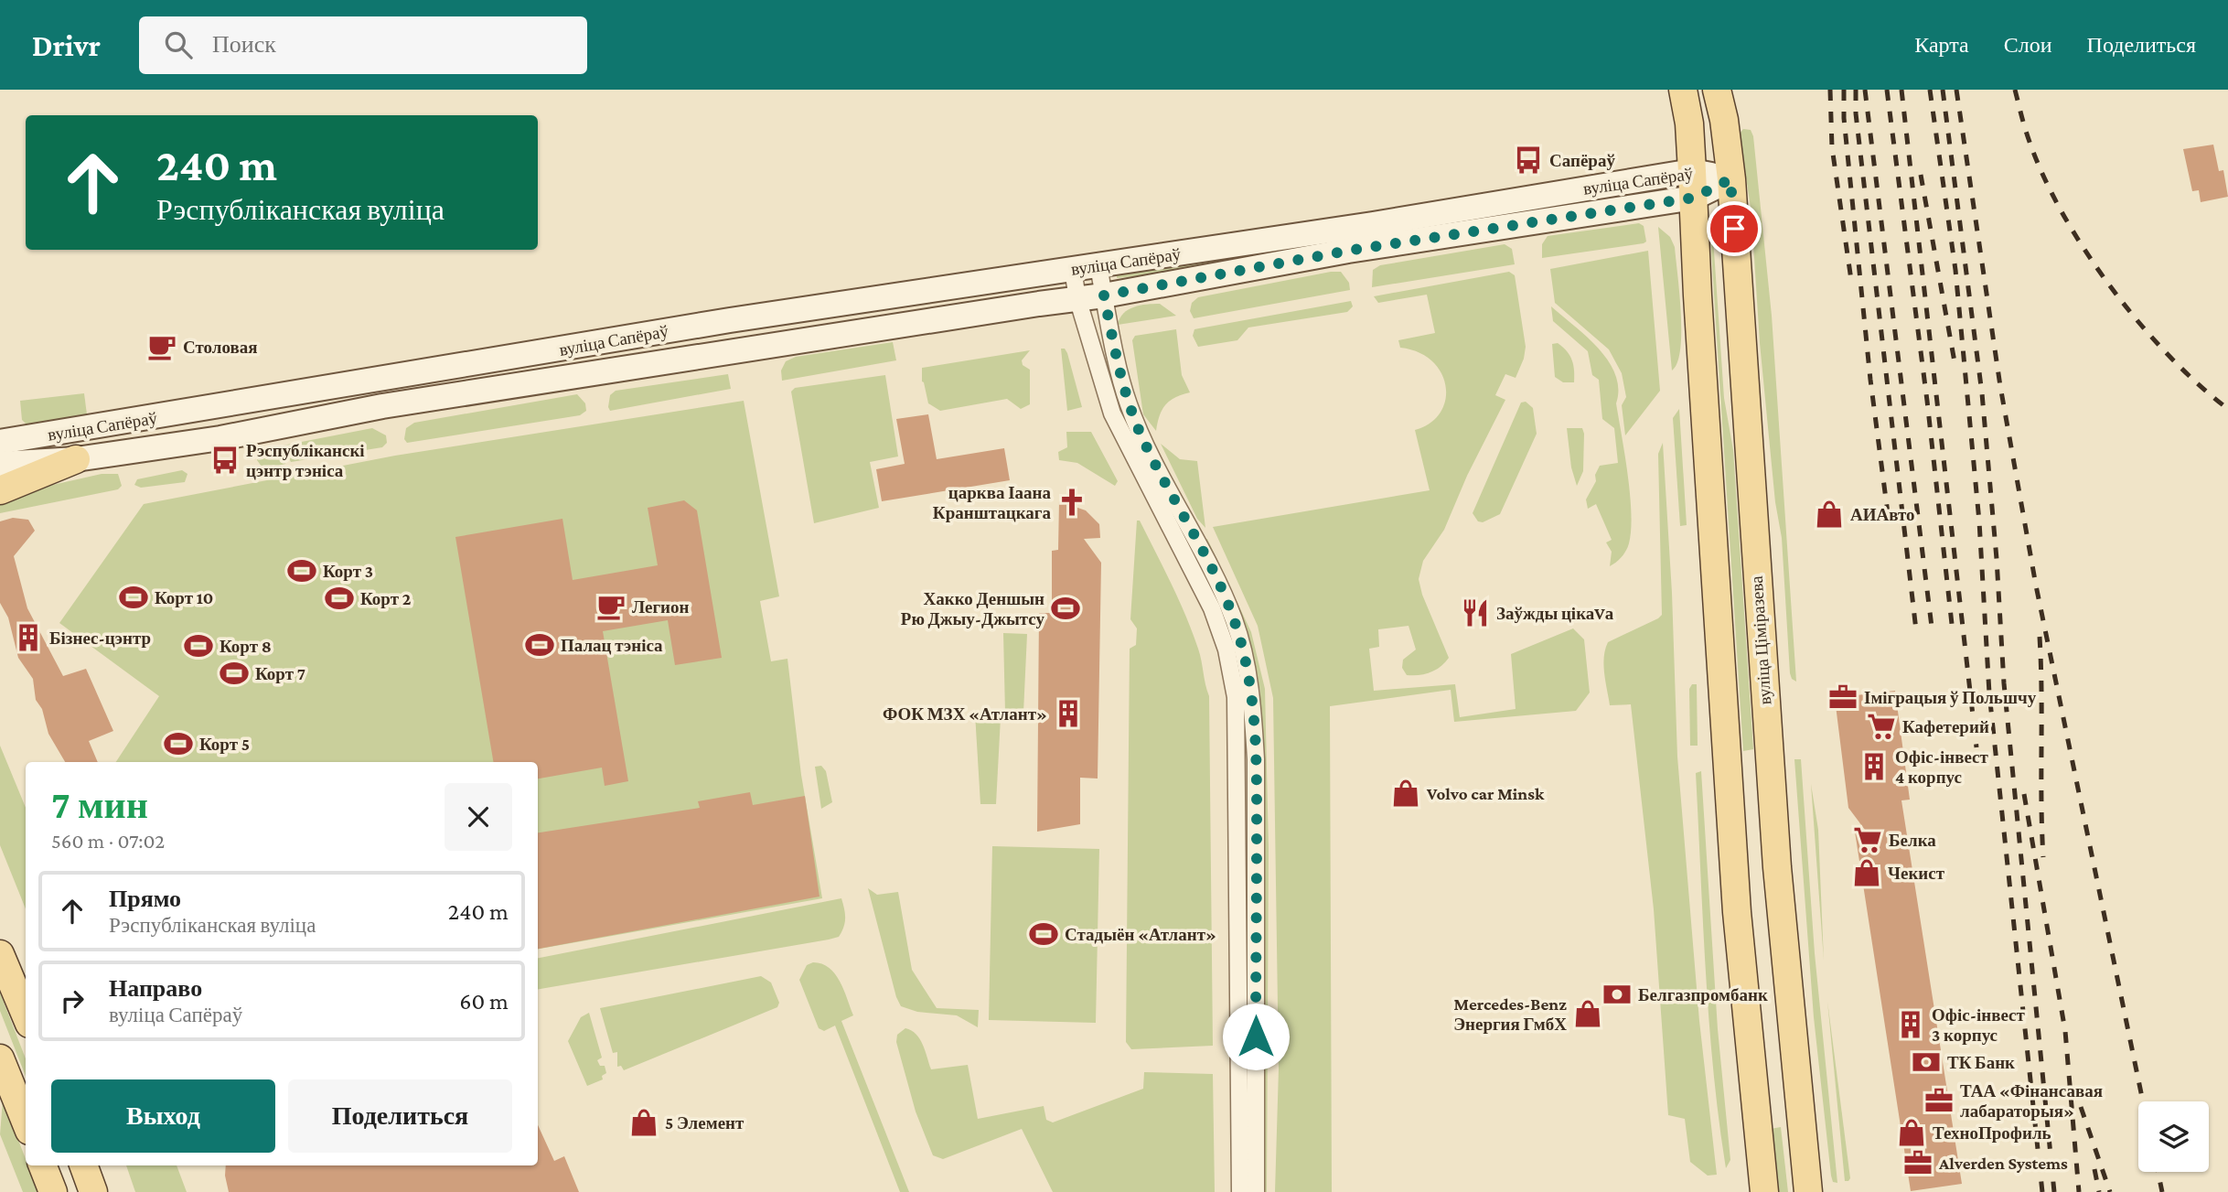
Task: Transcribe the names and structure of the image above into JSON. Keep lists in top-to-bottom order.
{
  "streets": {
    "main road": ["вуліца Сапёраў", "вуліца Ціміразева"]
  },
  "crossings": [
    ["вуліца Сапёраў", "вуліца Ціміразева"]
  ],
  "places": {
    "bus stop": ["Сапёраў", "Рэспубліканскі цэнтр тэніса"],
    "cafe": ["Столовая", "Легион"],
    "church": ["царква Іаана Кранштацкага"],
    "shop": [
      "АИАвто",
      "Volvo car Minsk",
      "Чекист",
      "Mercedes-Benz Энергия ГмбХ",
      "5 Элемент",
      "ТехноПрофиль"
    ],
    "sports": [
      "Корт 3",
      "Корт 10",
      "Корт 2",
      "Хакко Деншын Рю Джыу-Джытсу",
      "Палац тэніса",
      "Корт 8",
      "Корт 7",
      "Корт 5",
      "Стадыён «Атлант»"
    ],
    "restaurant": ["Заўжды цікаVа"],
    "building": [
      "Бізнес-цэнтр",
      "ФОК МЗХ «Атлант»",
      "Офіс-інвест 4 корпус",
      "Офіс-інвест 3 корпус"
    ],
    "office": ["Іміграцыя ў Польшчу", "ТАА «Фінансавая лабараторыя»", "Alverden Systems"],
    "supermarket": ["Кафетерий", "Белка"],
    "bank": ["Белгазпромбанк", "ТК Банк"]
  },
  "page": {
    "header": "Drivr",
    "search": "Поиск",
    "nav": ["Карта", "Слои", "Поделиться"],
    "turn": ["240 m", "Рэспубліканская вуліца"],
    "heading": ["7 мин", "560 m · 07:02"],
    "list": [
      {
        "name": "Прямо",
        "note": "Рэспубліканская вуліца",
        "value": "240 m"
      },
      {
        "name": "Направо",
        "note": "вуліца Сапёраў",
        "value": "60 m"
      }
    ],
    "buttons": ["Выход", "Поделиться"]
  }
}
